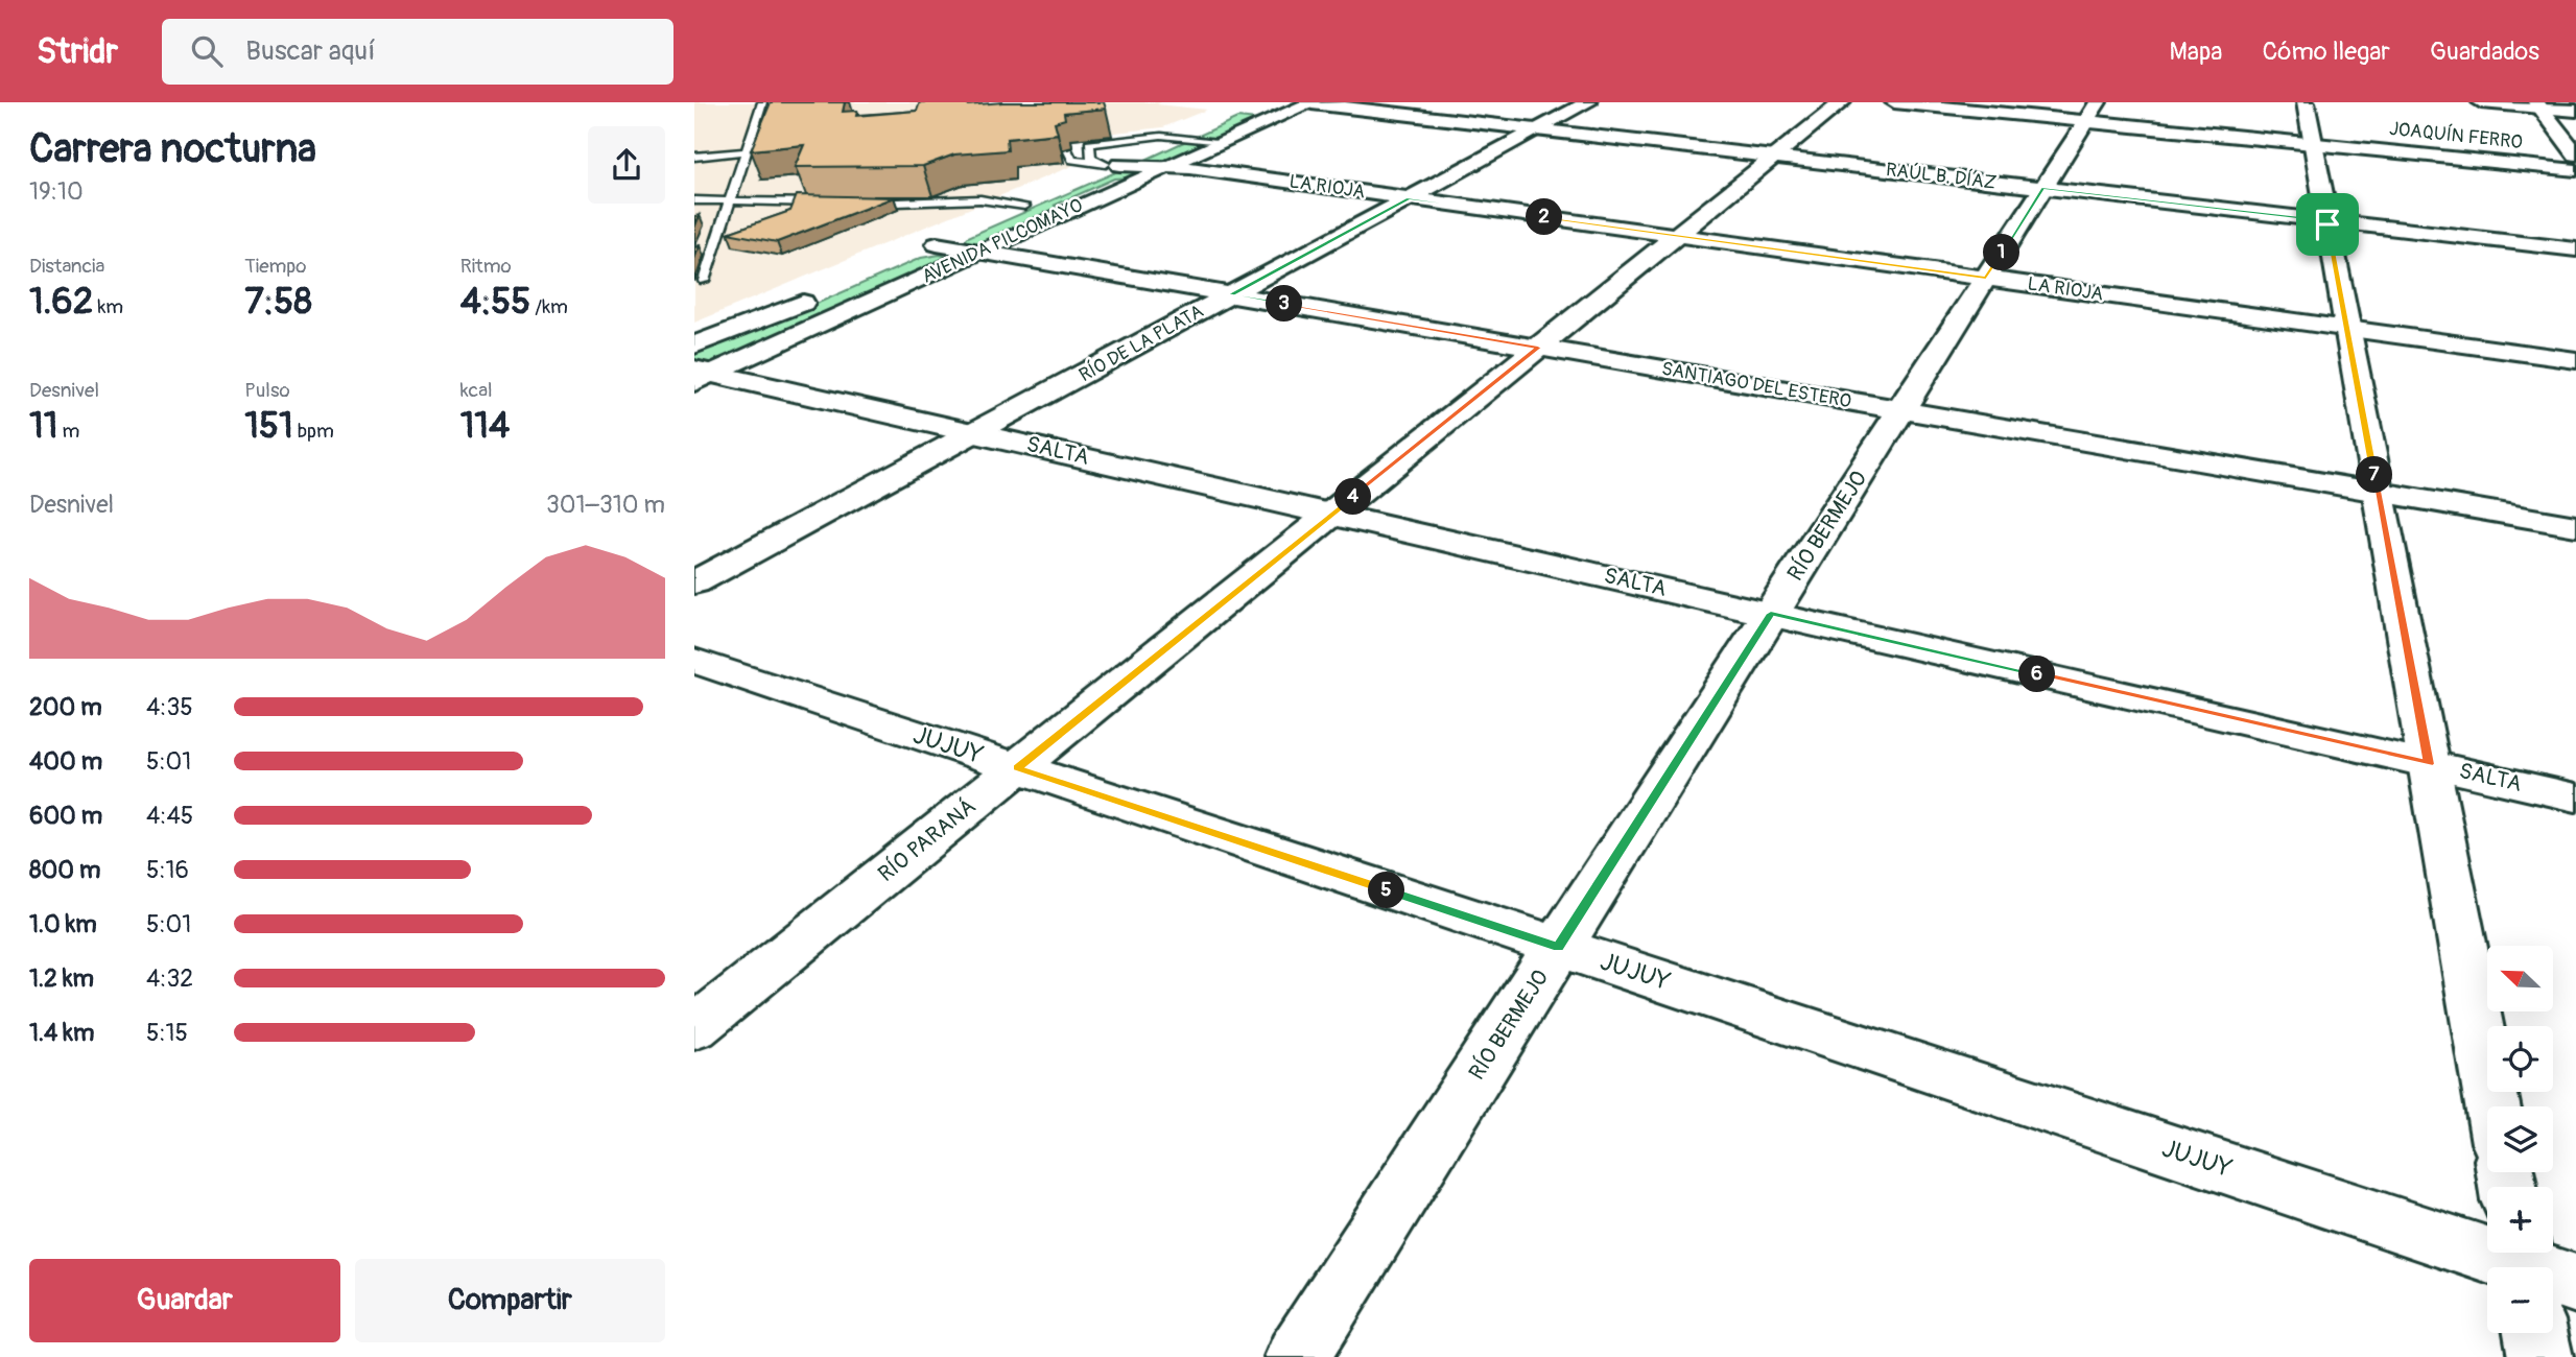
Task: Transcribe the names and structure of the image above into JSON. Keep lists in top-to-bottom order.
{
  "streets": {
    "street": [
      "JOAQUÍN FERRO",
      "RAÚL B. DÍAZ",
      "LA RIOJA",
      "AVENIDA PILCOMAYO",
      "RÍO DE LA PLATA",
      "SANTIAGO DEL ESTERO",
      "SALTA",
      "RÍO BERMEJO",
      "JUJUY",
      "RÍO PARANÁ"
    ]
  },
  "crossings": [
    ["JOAQUÍN FERRO", "RÍO BERMEJO"],
    ["RAÚL B. DÍAZ", "AVENIDA PILCOMAYO"],
    ["RAÚL B. DÍAZ", "RÍO DE LA PLATA"],
    ["RAÚL B. DÍAZ", "RÍO BERMEJO"],
    ["RAÚL B. DÍAZ", "RÍO PARANÁ"],
    ["LA RIOJA", "AVENIDA PILCOMAYO"],
    ["LA RIOJA", "RÍO DE LA PLATA"],
    ["LA RIOJA", "RÍO BERMEJO"],
    ["LA RIOJA", "RÍO PARANÁ"],
    ["AVENIDA PILCOMAYO", "SANTIAGO DEL ESTERO"],
    ["AVENIDA PILCOMAYO", "SALTA"],
    ["RÍO DE LA PLATA", "SANTIAGO DEL ESTERO"],
    ["RÍO DE LA PLATA", "SALTA"],
    ["SANTIAGO DEL ESTERO", "RÍO BERMEJO"],
    ["SANTIAGO DEL ESTERO", "RÍO PARANÁ"],
    ["SALTA", "RÍO BERMEJO"],
    ["SALTA", "RÍO PARANÁ"],
    ["RÍO BERMEJO", "JUJUY"],
    ["JUJUY", "RÍO PARANÁ"]
  ],
  "north": "top left",
  "page": {
    "header": "Stridr",
    "search": "Buscar aquí",
    "nav": ["Mapa", "Cómo llegar", "Guardados"],
    "heading": ["Carrera nocturna", "19:10"],
    "pins": [
      "2",
      "1",
      "3",
      "7",
      "4",
      "6",
      "5"
    ],
    "stats": [
      ["Distancia", "1.62 km"],
      ["Tiempo", "7:58"],
      ["Ritmo", "4:55 /km"],
      ["Desnivel", "11 m"],
      ["Pulso", "151 bpm"],
      ["kcal", "114"]
    ],
    "chart": ["Desnivel", "301–310 m"],
    "list": [
      {
        "name": "200 m",
        "note": "4:35"
      },
      {
        "name": "400 m",
        "note": "5:01"
      },
      {
        "name": "600 m",
        "note": "4:45"
      },
      {
        "name": "800 m",
        "note": "5:16"
      },
      {
        "name": "1.0 km",
        "note": "5:01"
      },
      {
        "name": "1.2 km",
        "note": "4:32"
      },
      {
        "name": "1.4 km",
        "note": "5:15"
      }
    ],
    "map_buttons": ["+", "−"],
    "buttons": ["Guardar", "Compartir"]
  }
}
